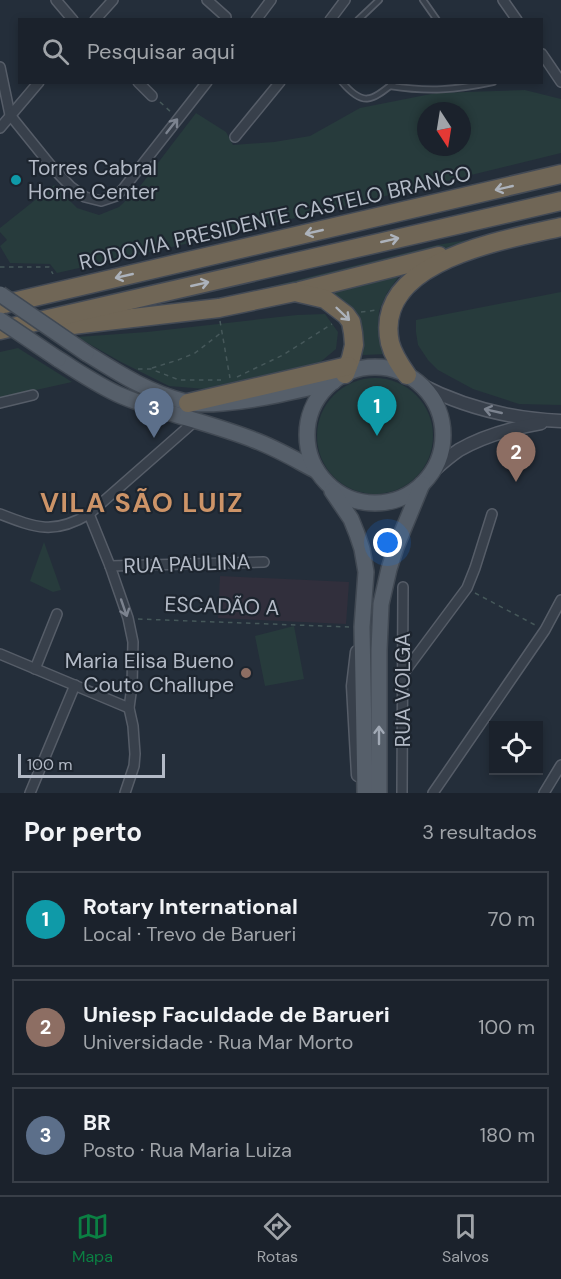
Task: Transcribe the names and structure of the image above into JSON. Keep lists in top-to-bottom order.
{
  "streets": {
    "highway": ["RODOVIA PRESIDENTE CASTELO BRANCO"],
    "street": ["RUA PAULINA", "RUA VOLGA"],
    "path": ["ESCADÃO A"]
  },
  "districts": ["VILA SÃO LUIZ"],
  "places": ["Torres Cabral Home Center", "Maria Elisa Bueno Couto Challupe"],
  "scale_bar": "100 m",
  "north": "bottom",
  "page": {
    "search": "Pesquisar aqui",
    "pins": ["1", "3", "2"],
    "scale": "100 m",
    "heading": ["Por perto", "3 resultados"],
    "list": [
      {
        "mark": "1",
        "name": "Rotary International",
        "note": "Local · Trevo de Barueri",
        "value": "70 m"
      },
      {
        "mark": "2",
        "name": "Uniesp Faculdade de Barueri",
        "note": "Universidade · Rua Mar Morto",
        "value": "100 m"
      },
      {
        "mark": "3",
        "name": "BR",
        "note": "Posto · Rua Maria Luiza",
        "value": "180 m"
      }
    ],
    "nav": ["Mapa", "Rotas", "Salvos"]
  }
}
